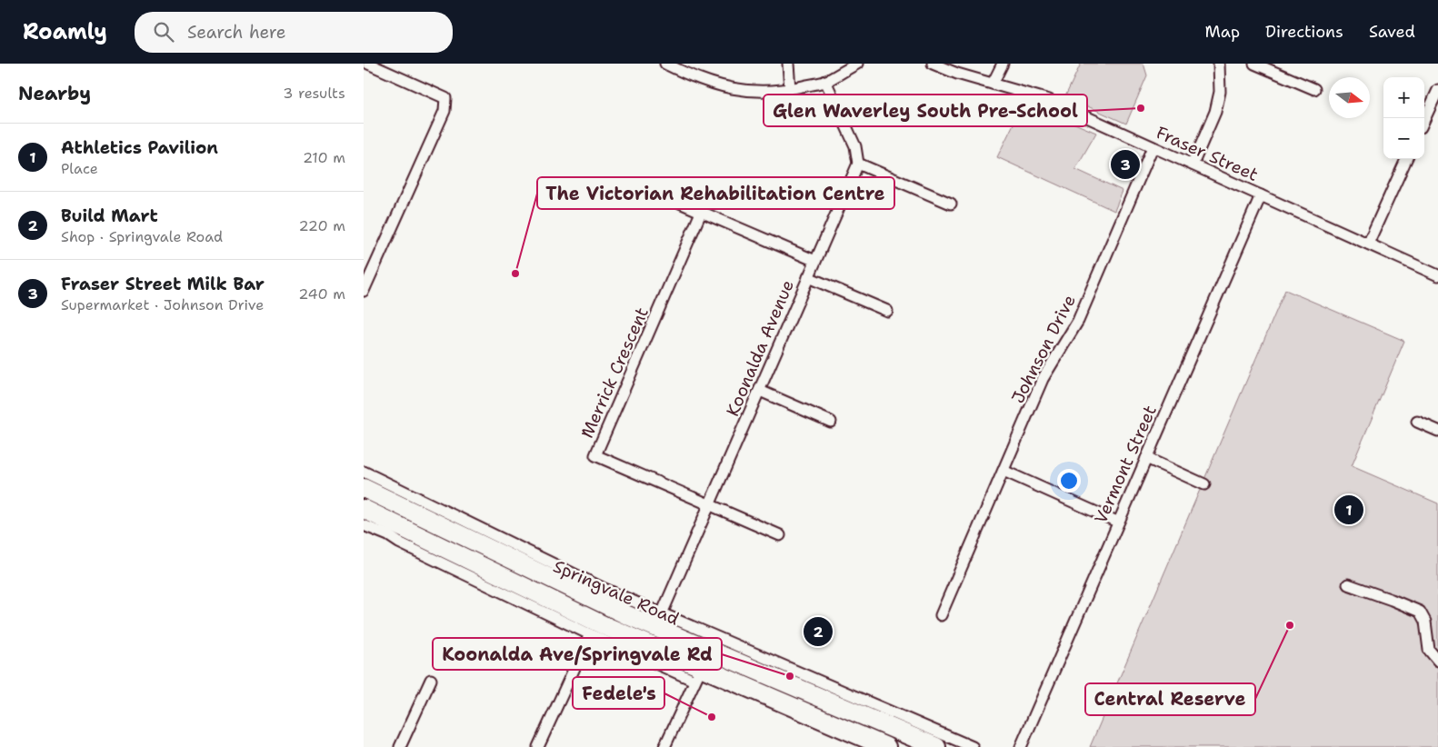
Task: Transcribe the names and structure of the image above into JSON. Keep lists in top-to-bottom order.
{
  "streets": {
    "highway": ["Springvale Road"],
    "street": [
      "Fraser Street",
      "Koonalda Avenue",
      "Johnson Drive",
      "Merrick Crescent",
      "Vermont Street"
    ]
  },
  "crossings": [
    ["Fraser Street", "Johnson Drive"],
    ["Fraser Street", "Vermont Street"],
    ["Koonalda Avenue", "Merrick Crescent"],
    ["Koonalda Avenue", "Springvale Road"]
  ],
  "places": [
    "Glen Waverley South Pre-School",
    "The Victorian Rehabilitation Centre",
    "Central Reserve",
    "Koonalda Ave/Springvale Rd",
    "Fedele's"
  ],
  "north": "right",
  "page": {
    "header": "Roamly",
    "search": "Search here",
    "nav": ["Map", "Directions", "Saved"],
    "heading": ["Nearby", "3 results"],
    "map_buttons": ["+", "−"],
    "list": [
      {
        "mark": "1",
        "name": "Athletics Pavilion",
        "note": "Place",
        "value": "210 m"
      },
      {
        "mark": "2",
        "name": "Build Mart",
        "note": "Shop · Springvale Road",
        "value": "220 m"
      },
      {
        "mark": "3",
        "name": "Fraser Street Milk Bar",
        "note": "Supermarket · Johnson Drive",
        "value": "240 m"
      }
    ],
    "pins": ["3", "1", "2"]
  }
}
